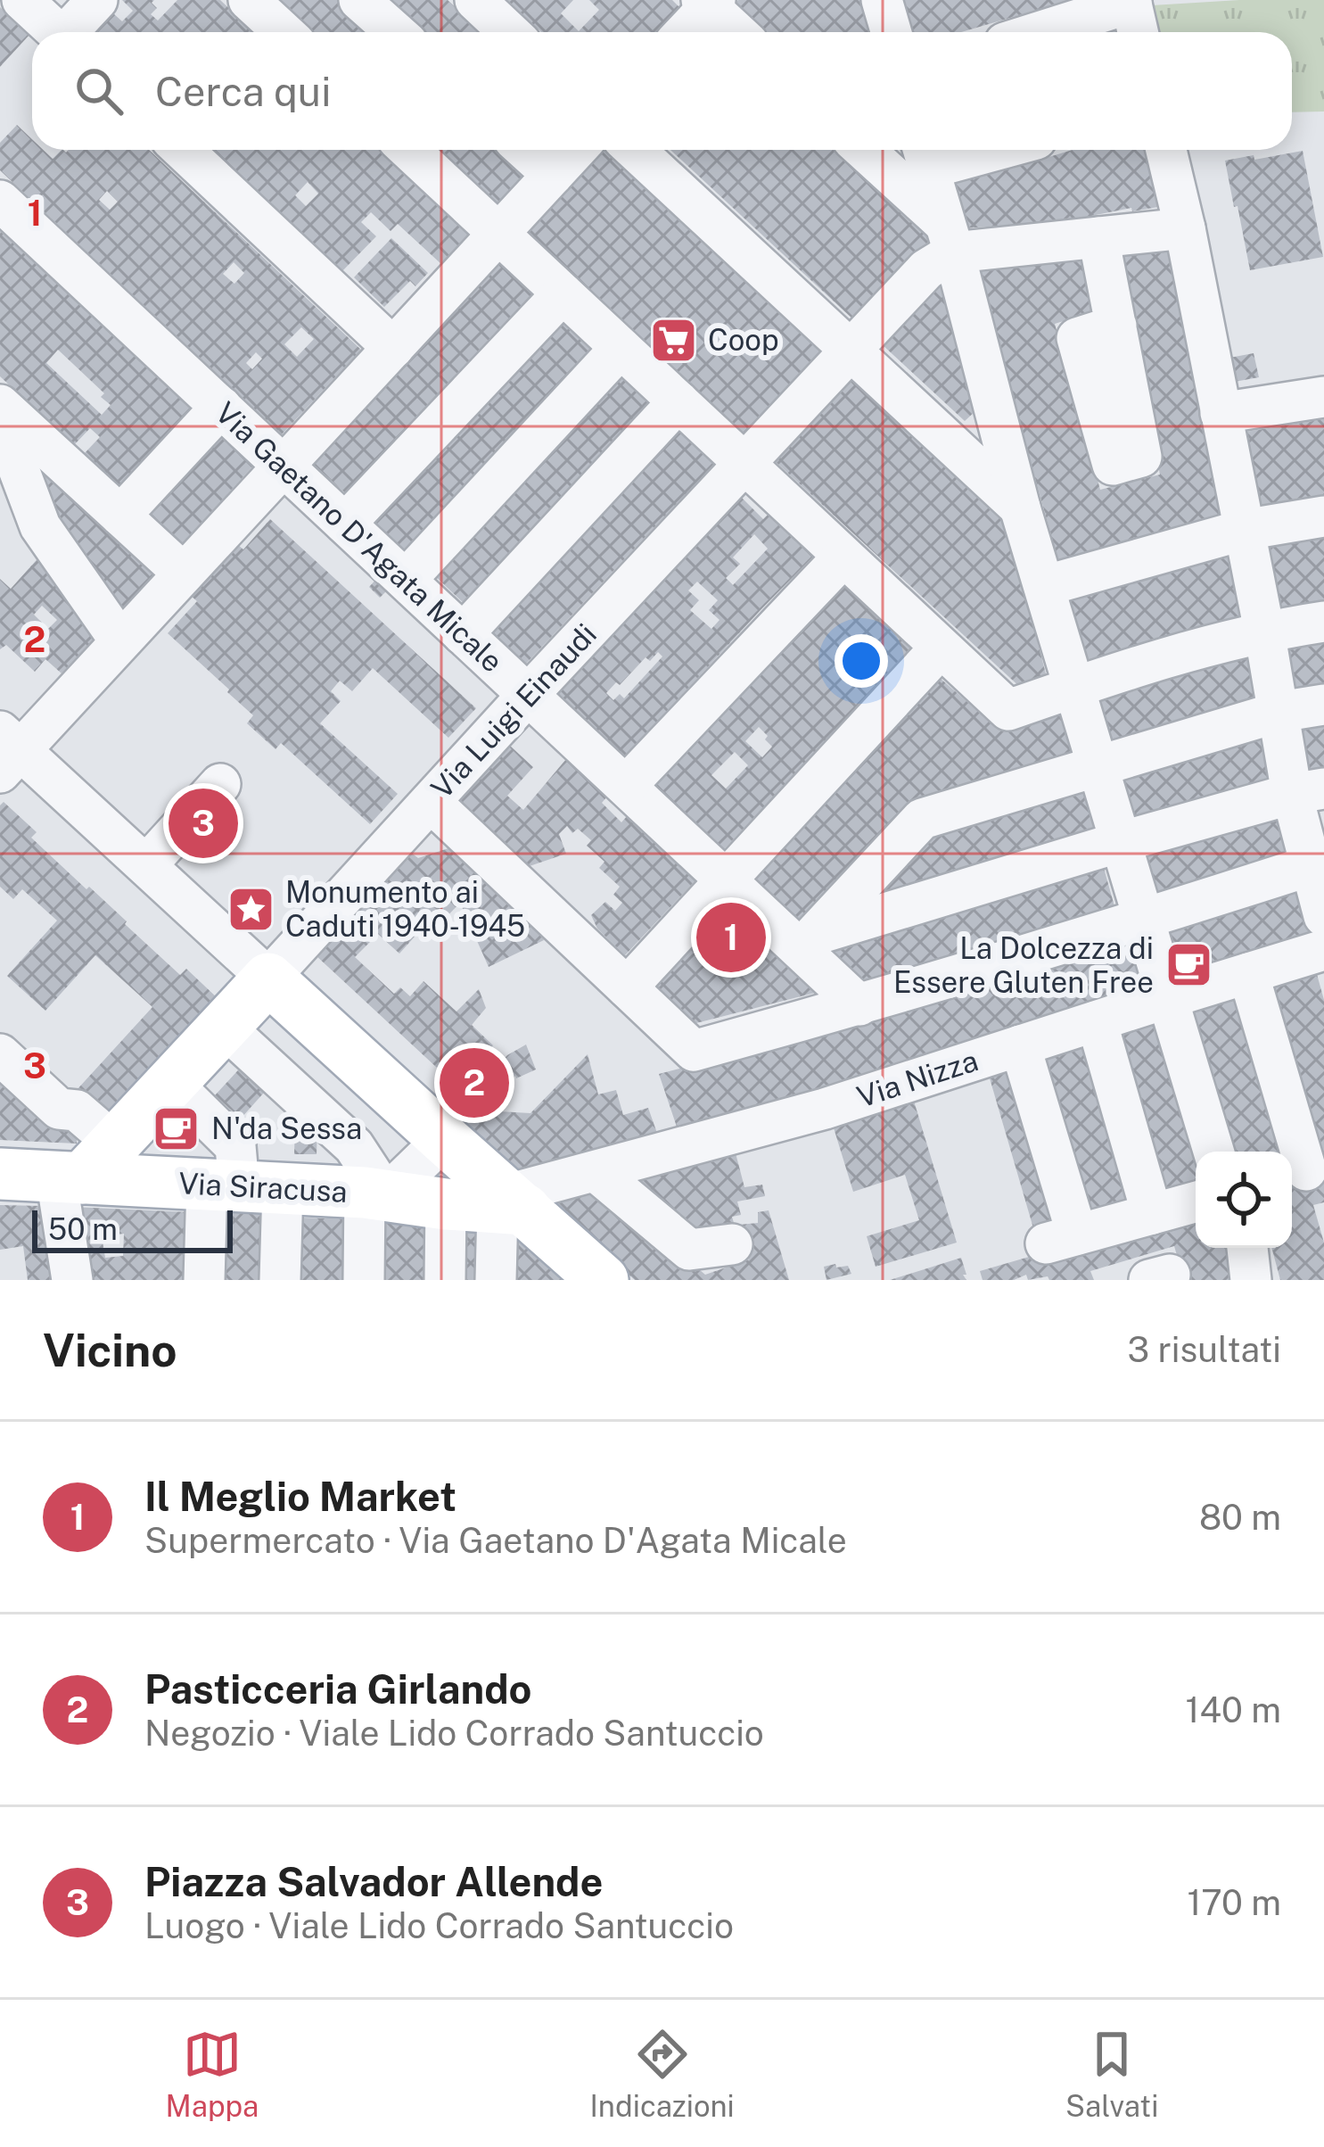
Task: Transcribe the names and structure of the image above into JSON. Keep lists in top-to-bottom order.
{
  "streets": {
    "main road": ["Via Luigi Einaudi", "Via Siracusa"],
    "street": ["Via Gaetano D'Agata Micale", "Via Nizza"]
  },
  "crossings": [
    ["Via Gaetano D'Agata Micale", "Via Luigi Einaudi"],
    ["Via Luigi Einaudi", "Via Siracusa"],
    ["Via Nizza", "Via Siracusa"]
  ],
  "places": {
    "supermarket": ["Coop"],
    "place": ["Monumento ai Caduti 1940-1945"],
    "cafe": ["La Dolcezza di Essere Gluten Free", "N'da Sessa"]
  },
  "scale_bar": "50 m",
  "page": {
    "search": "Cerca qui",
    "pins": ["3", "1", "2"],
    "scale": "50 m",
    "heading": ["Vicino", "3 risultati"],
    "list": [
      {
        "mark": "1",
        "name": "Il Meglio Market",
        "note": "Supermercato · Via Gaetano D'Agata Micale",
        "value": "80 m"
      },
      {
        "mark": "2",
        "name": "Pasticceria Girlando",
        "note": "Negozio · Viale Lido Corrado Santuccio",
        "value": "140 m"
      },
      {
        "mark": "3",
        "name": "Piazza Salvador Allende",
        "note": "Luogo · Viale Lido Corrado Santuccio",
        "value": "170 m"
      }
    ],
    "nav": ["Mappa", "Indicazioni", "Salvati"]
  },
  "grid": {
    "rows": ["1", "2", "3"]
  }
}
